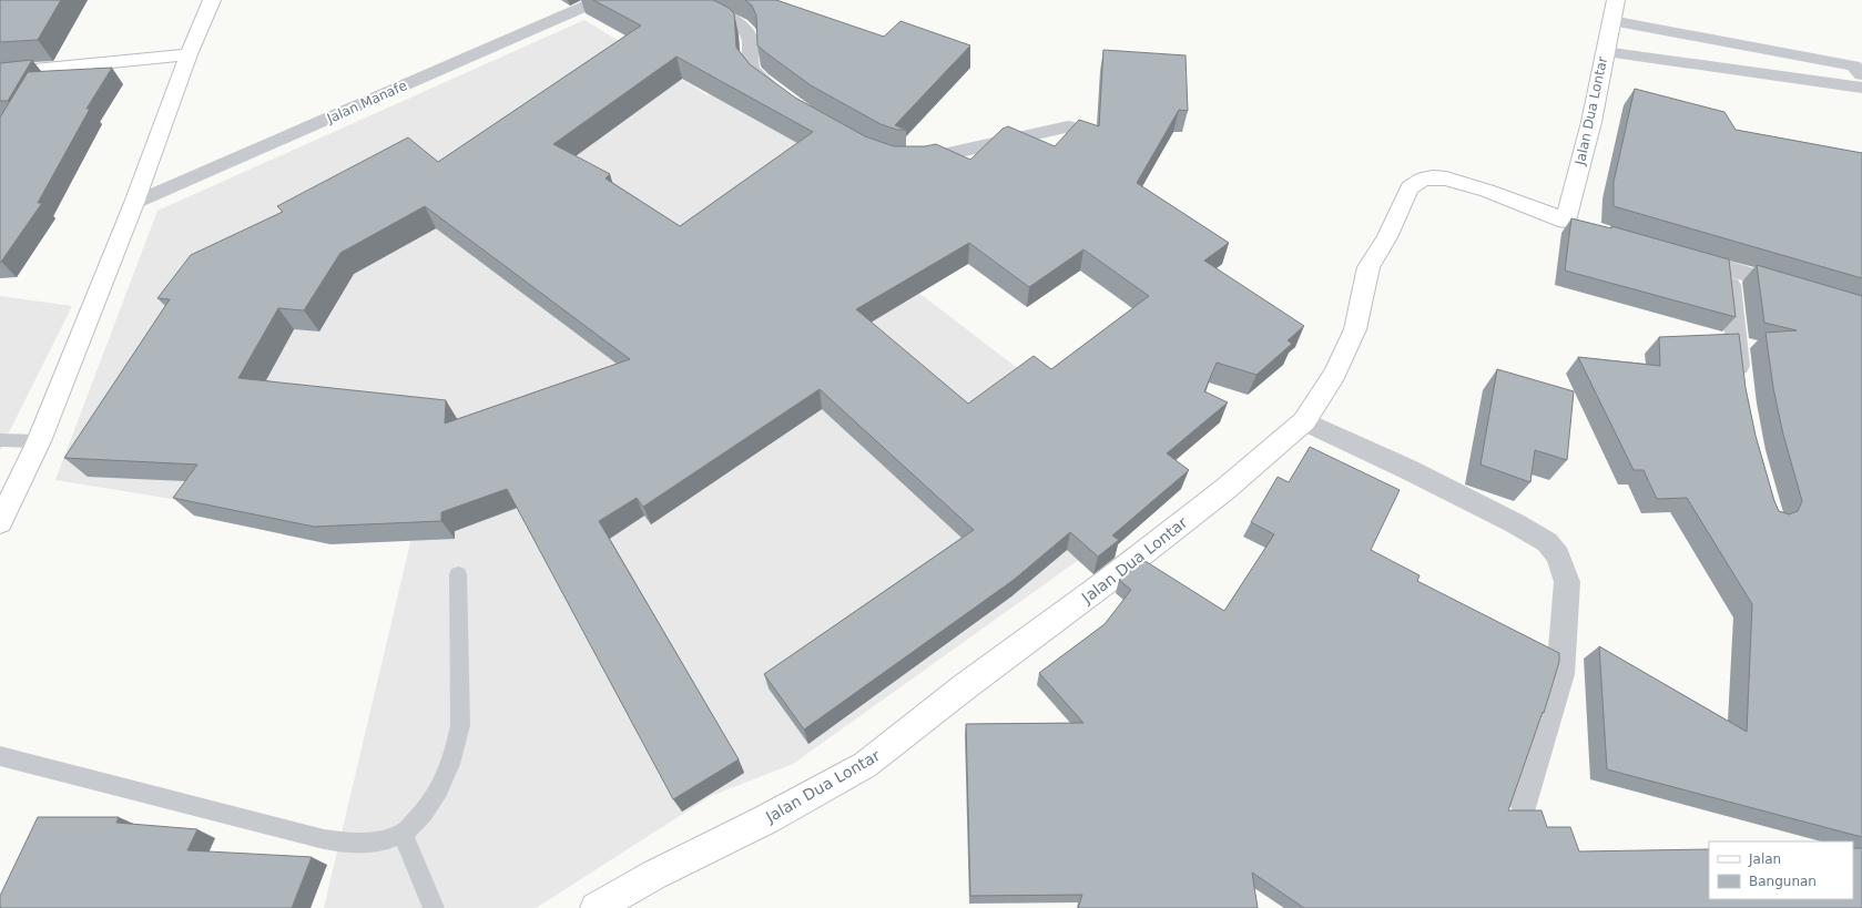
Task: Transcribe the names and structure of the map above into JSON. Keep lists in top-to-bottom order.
{
  "streets": {
    "street": ["Jalan Manafe", "Jalan Dua Lontar"]
  },
  "legend": ["Jalan", "Bangunan"]
}
